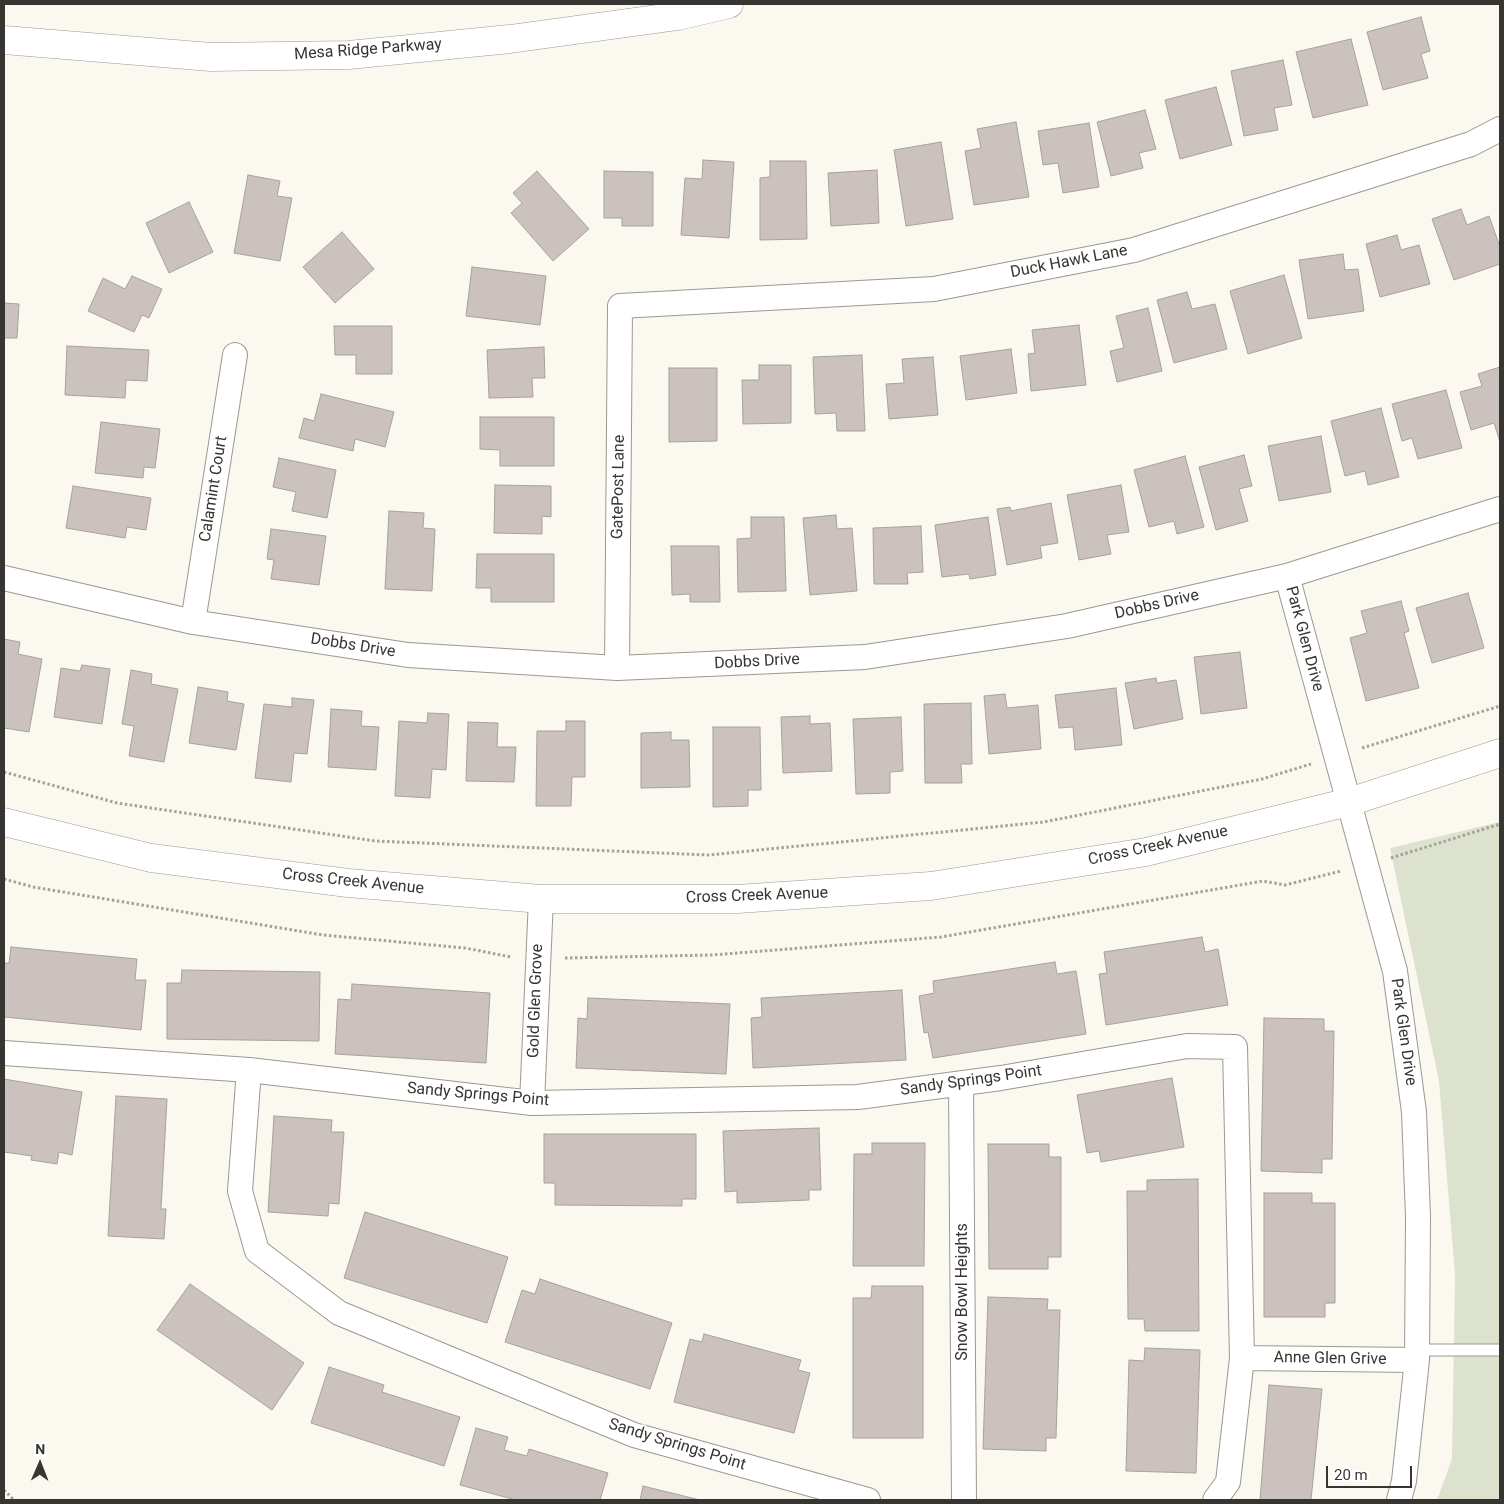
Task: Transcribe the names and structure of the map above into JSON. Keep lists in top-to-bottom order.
{
  "streets": {
    "main road": ["Mesa Ridge Parkway", "Cross Creek Avenue"],
    "street": [
      "Duck Hawk Lane",
      "GatePost Lane",
      "Calamint Court",
      "Dobbs Drive",
      "Park Glen Drive",
      "Gold Glen Grove",
      "Sandy Springs Point",
      "Snow Bowl Heights",
      "Anne Glen Grive"
    ]
  },
  "crossings": [
    ["Duck Hawk Lane", "GatePost Lane"],
    ["GatePost Lane", "Dobbs Drive"],
    ["Calamint Court", "Dobbs Drive"],
    ["Dobbs Drive", "Park Glen Drive"],
    ["Park Glen Drive", "Cross Creek Avenue"],
    ["Park Glen Drive", "Anne Glen Grive"],
    ["Cross Creek Avenue", "Gold Glen Grove"],
    ["Gold Glen Grove", "Sandy Springs Point"],
    ["Sandy Springs Point", "Snow Bowl Heights"],
    ["Sandy Springs Point", "Anne Glen Grive"]
  ],
  "scale_bar": "20 m",
  "north": "top"
}
